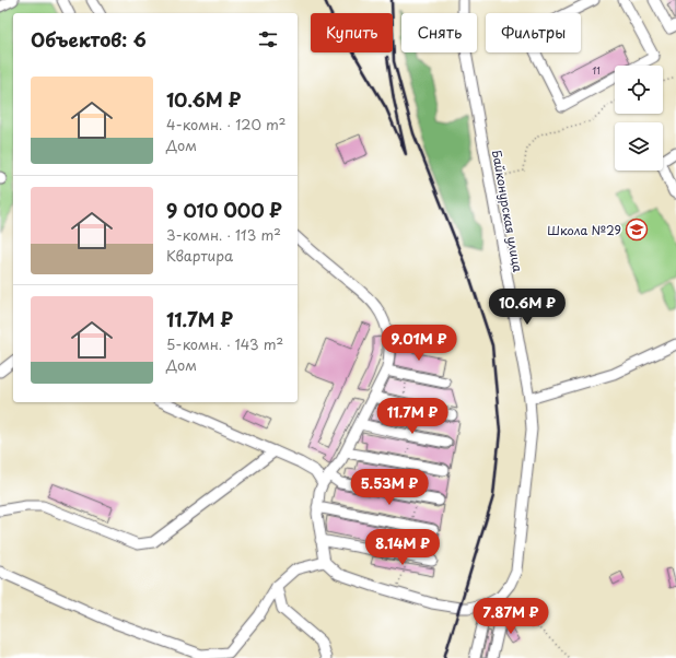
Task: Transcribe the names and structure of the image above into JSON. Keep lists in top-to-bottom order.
{
  "streets": {
    "street": ["Байконурская улица"]
  },
  "places": {
    "school or university": ["Школа №29"]
  },
  "house_numbers": ["11"],
  "page": {
    "chip": ["Купить", "Снять", "Фильтры"],
    "heading": "Объектов: 6",
    "list": [
      {
        "name": "10.6M ₽",
        "note": "4-комн. · 120 m² · Дом"
      },
      {
        "name": "9 010 000 ₽",
        "note": "3-комн. · 113 m² · Квартира"
      },
      {
        "name": "11.7M ₽",
        "note": "5-комн. · 143 m² · Дом"
      }
    ],
    "price": [
      "10.6M ₽",
      "9.01M ₽",
      "11.7M ₽",
      "5.53M ₽",
      "8.14M ₽",
      "7.87M ₽"
    ]
  }
}
